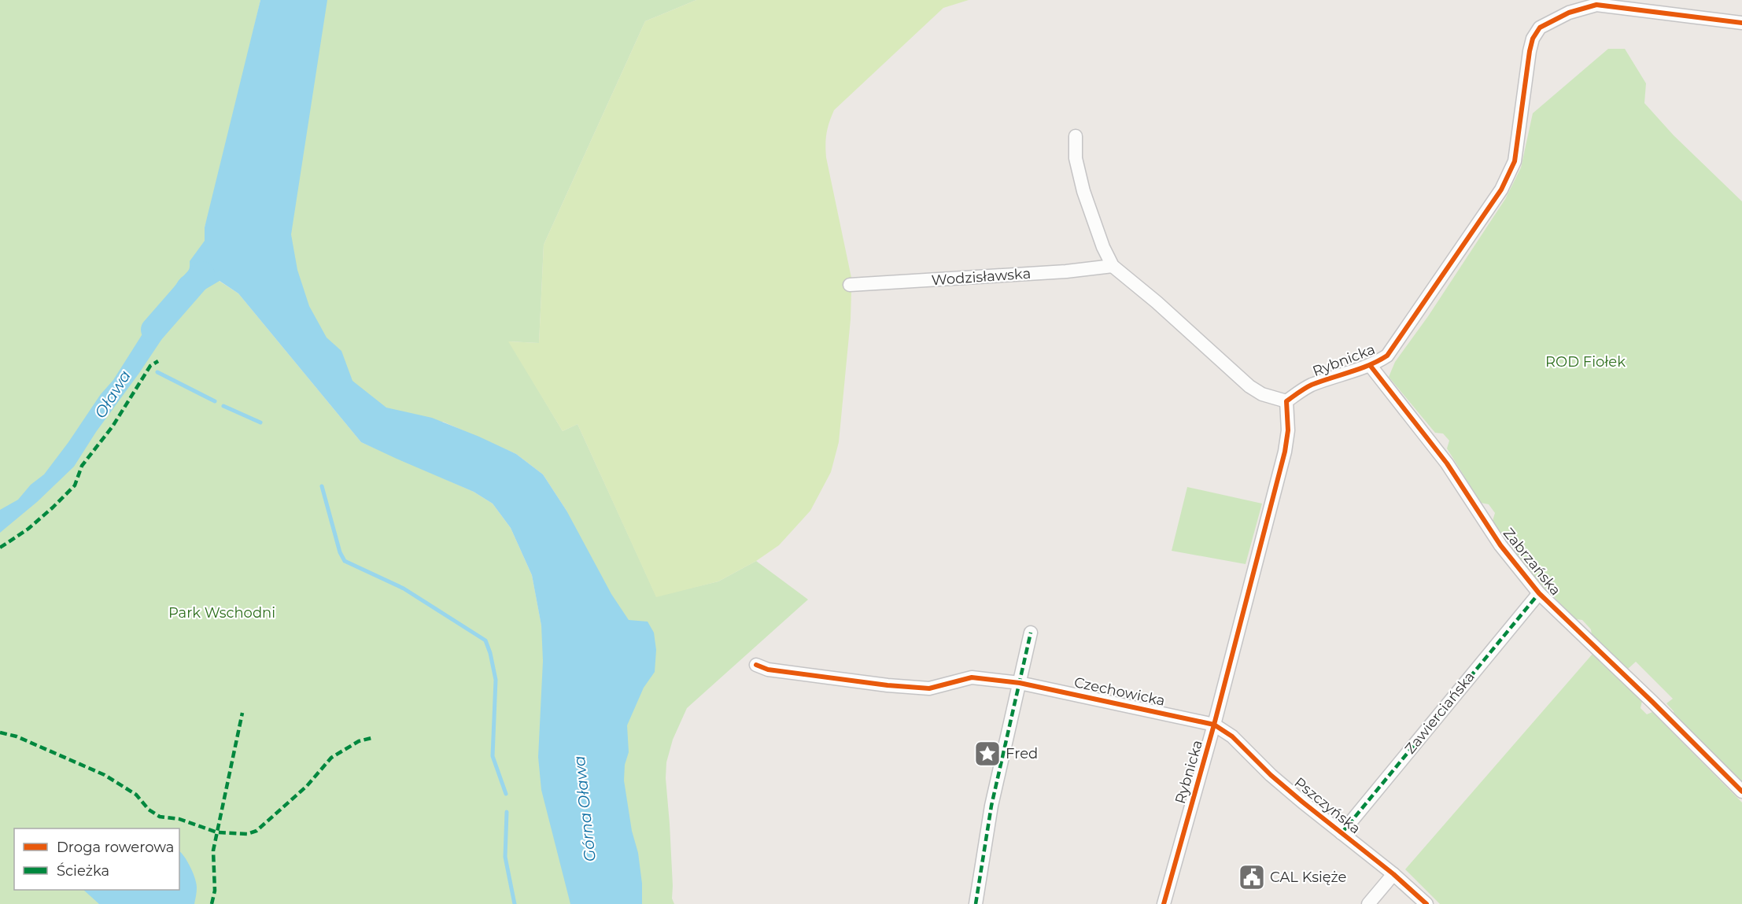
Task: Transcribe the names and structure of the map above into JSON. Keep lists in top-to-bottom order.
{
  "streets": {
    "street": [
      "Wodzisławska",
      "Rybnicka",
      "Zabrzańska",
      "Czechowicka",
      "Zawierciańska",
      "Pszczyńska"
    ]
  },
  "crossings": [
    ["Rybnicka", "Zabrzańska"],
    ["Rybnicka", "Czechowicka"],
    ["Rybnicka", "Pszczyńska"],
    ["Zabrzańska", "Zawierciańska"],
    ["Czechowicka", "Pszczyńska"],
    ["Zawierciańska", "Pszczyńska"]
  ],
  "water": ["Oława", "Górna Oława"],
  "parks": ["ROD Fiołek", "Park Wschodni"],
  "places": {
    "place": ["Fred"],
    "public building": ["CAL Księże"]
  },
  "legend": ["Droga rowerowa", "Ścieżka"]
}
